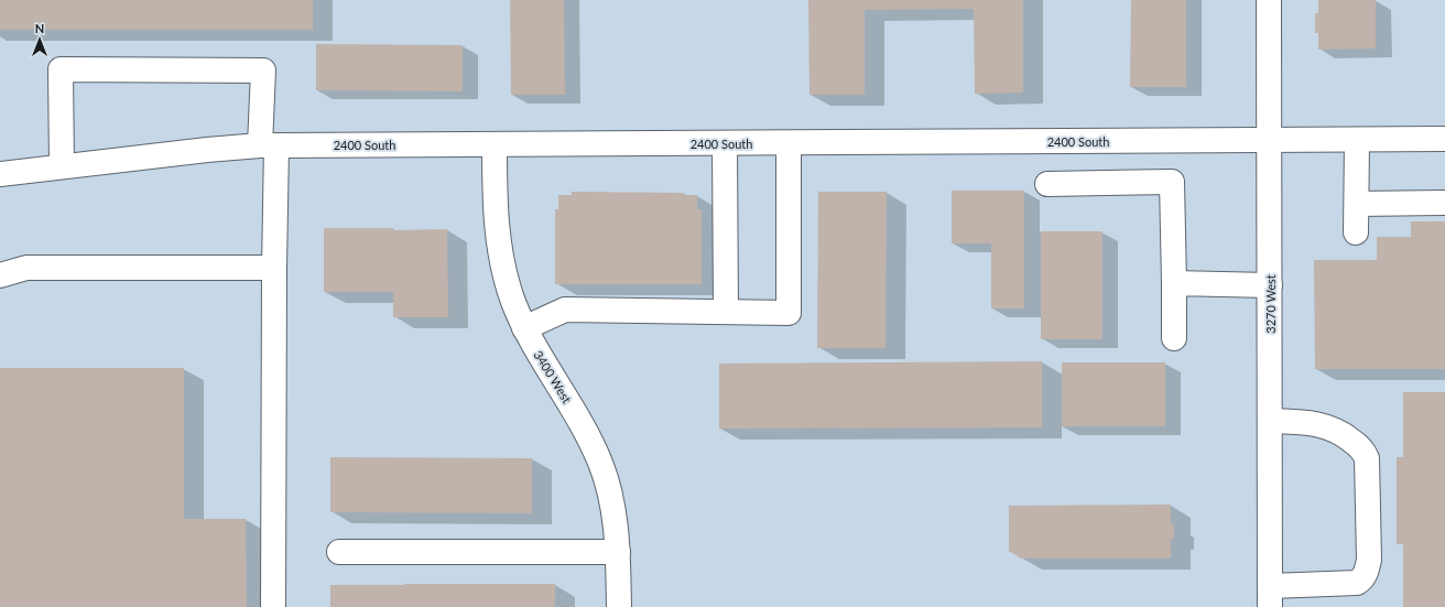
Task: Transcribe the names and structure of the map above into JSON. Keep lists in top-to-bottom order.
{
  "streets": {
    "street": ["2400 South", "3270 West", "3400 West"]
  },
  "crossings": [
    ["2400 South", "3270 West"],
    ["2400 South", "3400 West"]
  ],
  "north": "top"
}
